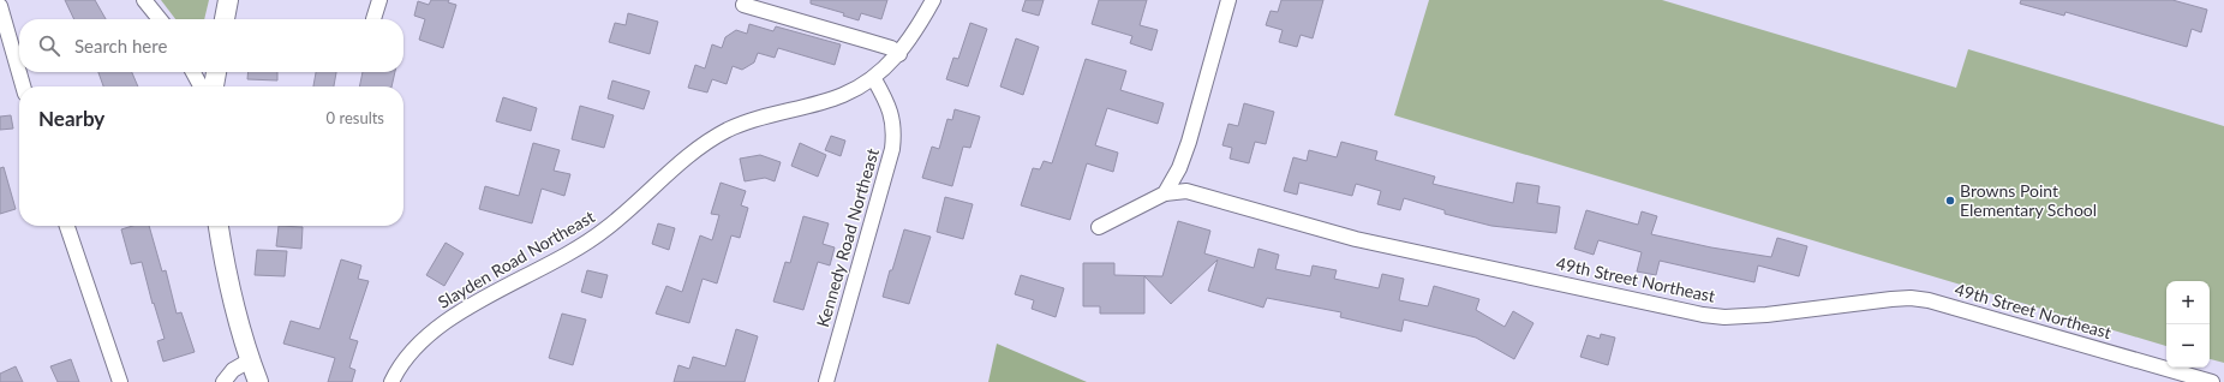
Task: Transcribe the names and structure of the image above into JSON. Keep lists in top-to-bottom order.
{
  "streets": {
    "street": ["Kennedy Road Northeast", "Slayden Road Northeast", "49th Street Northeast"]
  },
  "crossings": [
    ["Kennedy Road Northeast", "Slayden Road Northeast"]
  ],
  "places": ["Browns Point Elementary School"],
  "page": {
    "search": "Search here",
    "heading": ["Nearby", "0 results"],
    "map_buttons": ["+", "−"]
  }
}
